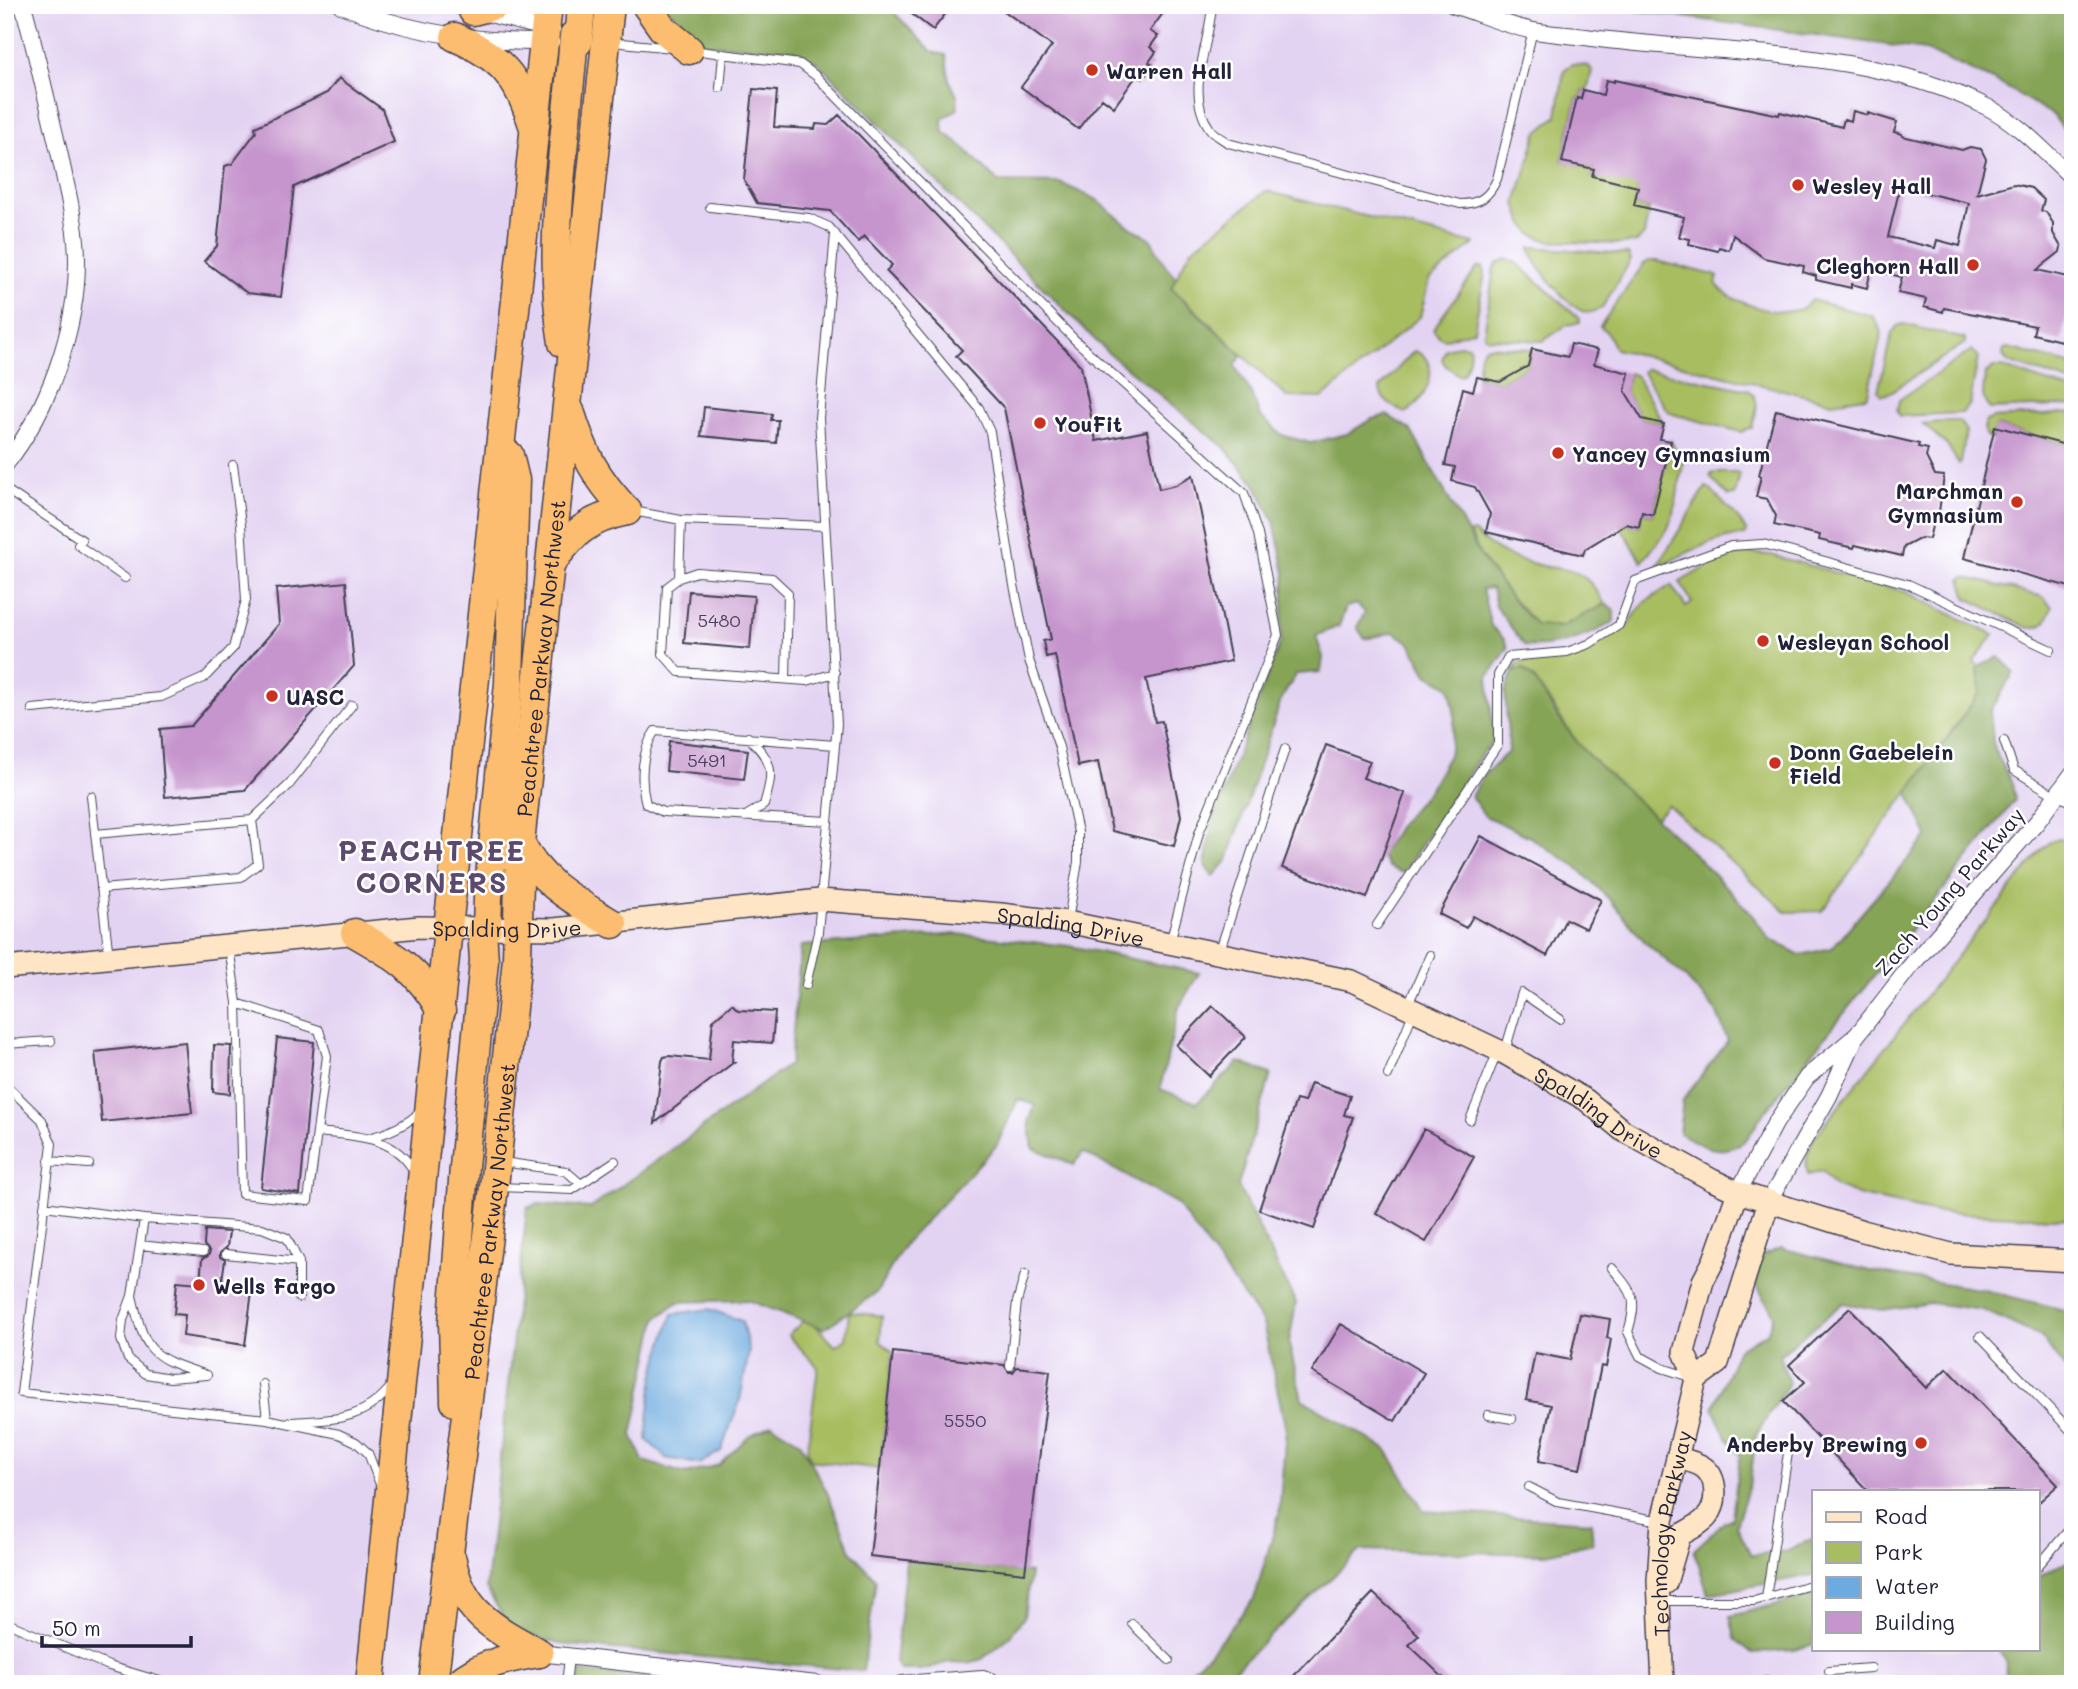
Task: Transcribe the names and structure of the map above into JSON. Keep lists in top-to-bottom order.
{
  "streets": {
    "highway": ["Peachtree Parkway Northwest"],
    "main road": ["Spalding Drive", "Technology Parkway"],
    "street": ["Zach Young Parkway"]
  },
  "crossings": [
    ["Peachtree Parkway Northwest", "Spalding Drive"],
    ["Zach Young Parkway", "Spalding Drive"]
  ],
  "districts": ["PEACHTREE CORNERS"],
  "places": [
    "Warren Hall",
    "Wesley Hall",
    "Cleghorn Hall",
    "YouFit",
    "Yancey Gymnasium",
    "Marchman Gymnasium",
    "Wesleyan School",
    "UASC",
    "Donn Gaebelein Field",
    "Wells Fargo",
    "Anderby Brewing"
  ],
  "house_numbers": ["5480", "5491", "5550"],
  "legend": [
    "Road",
    "Park",
    "Water",
    "Building"
  ],
  "scale_bar": "50 m"
}
